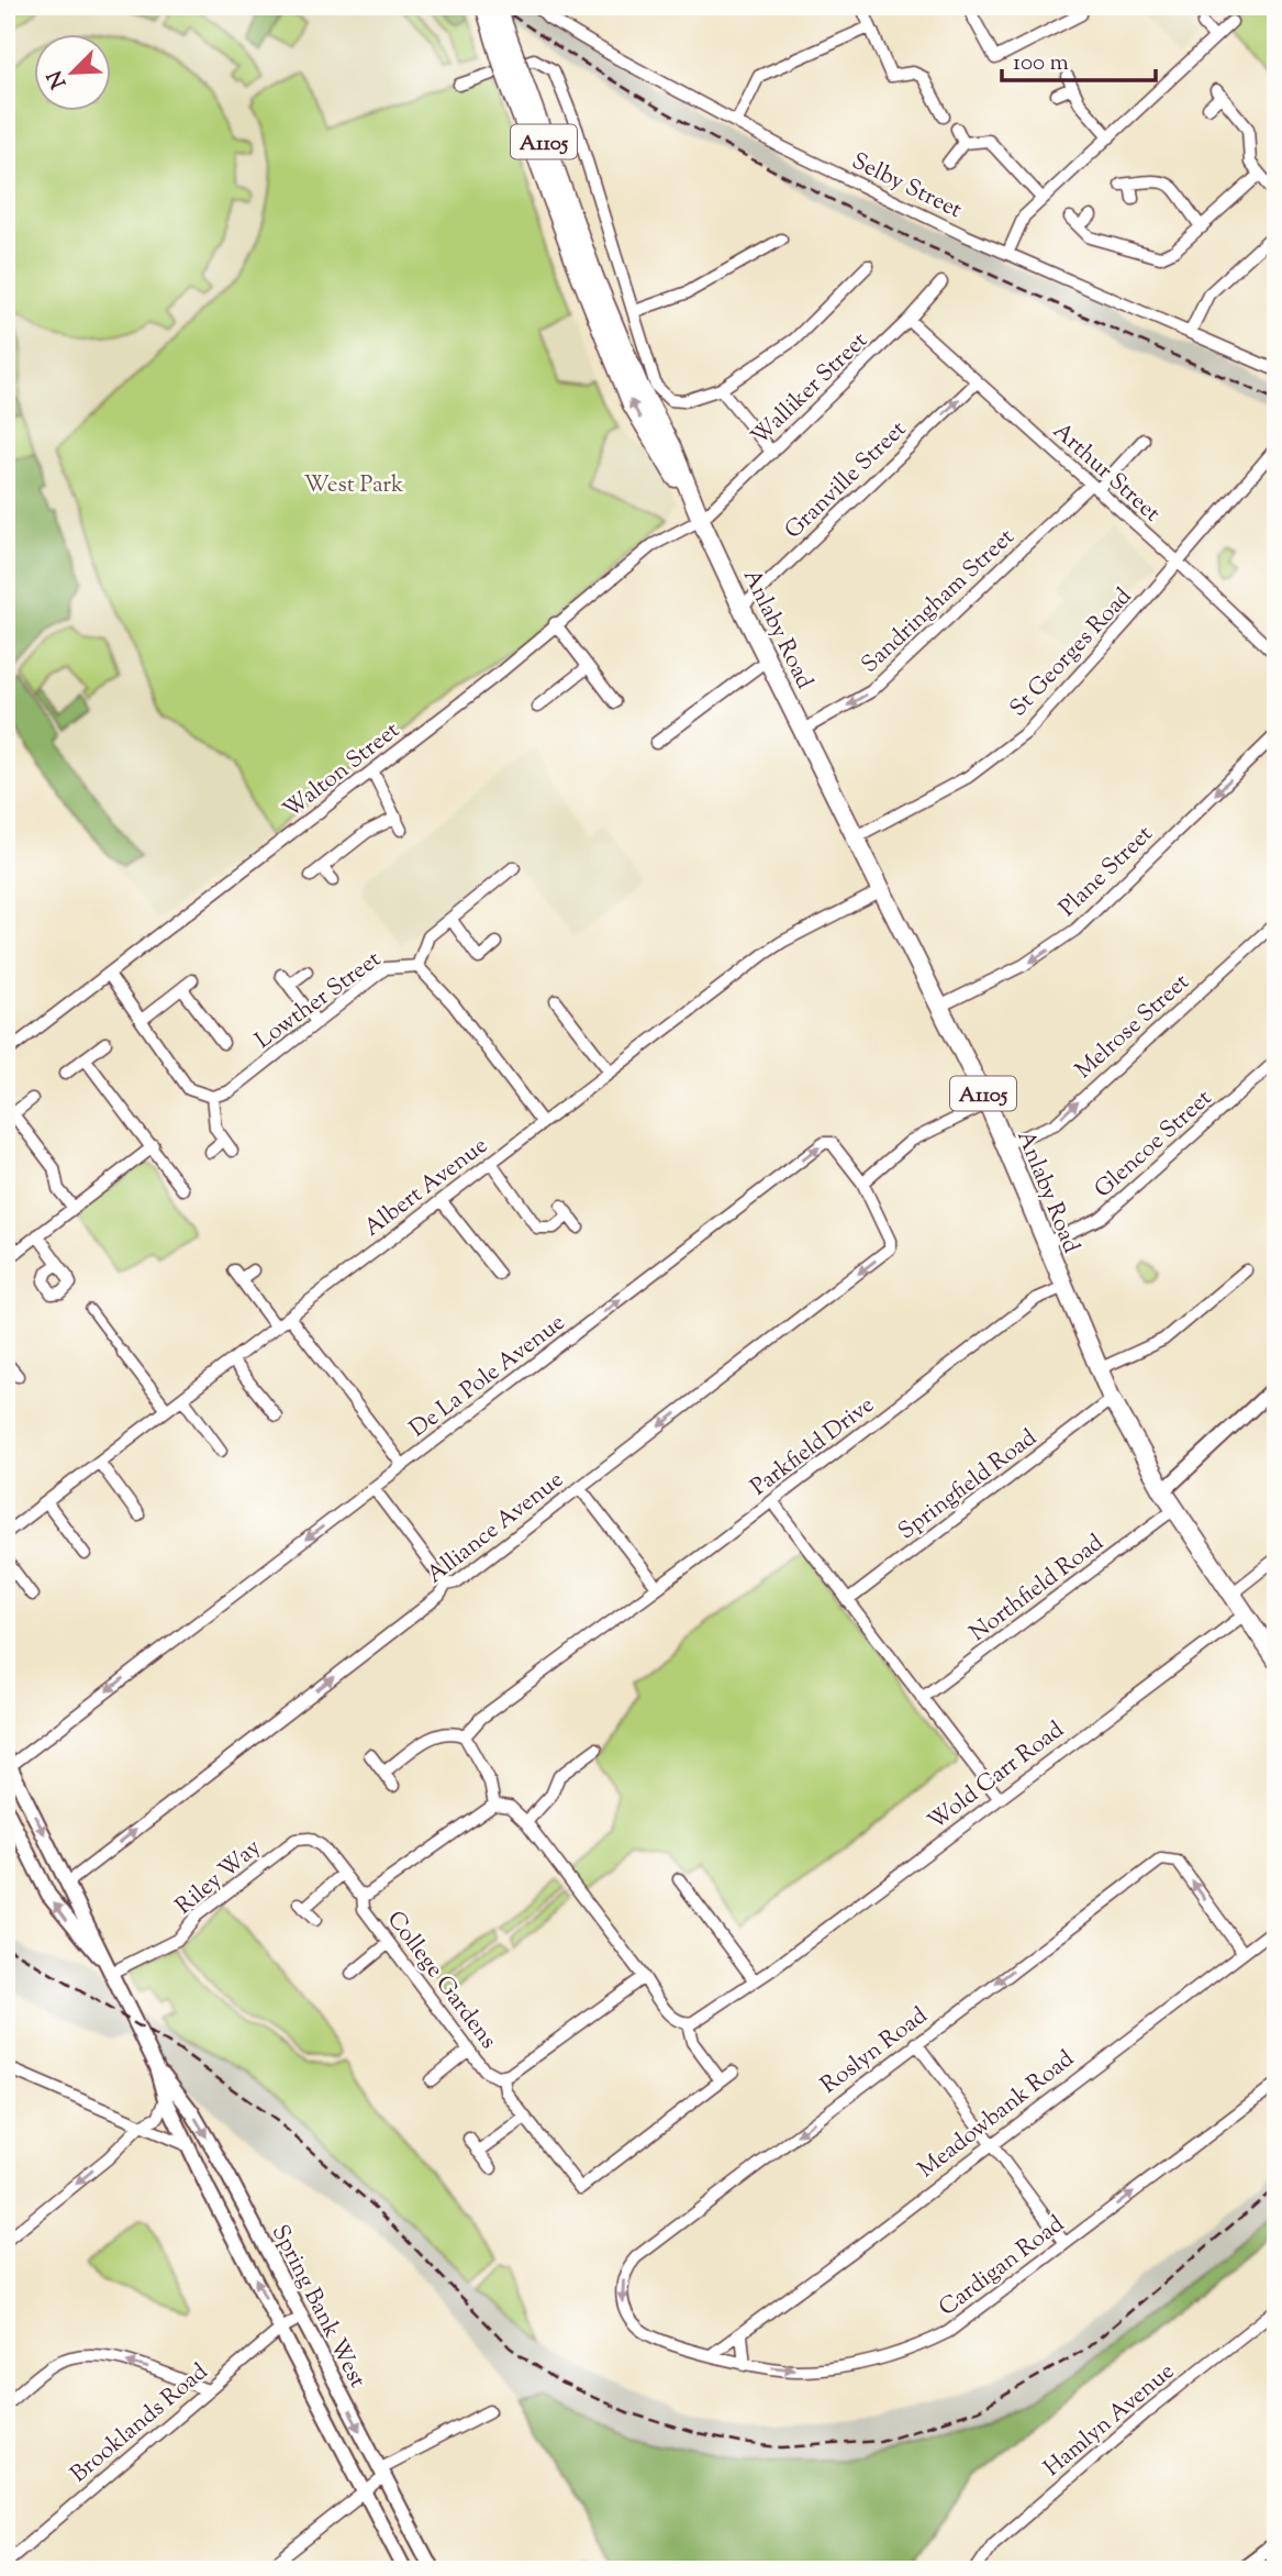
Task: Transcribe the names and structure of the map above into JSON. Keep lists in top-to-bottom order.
{
  "streets": {
    "main road": ["A1105", "Anlaby Road"],
    "street": [
      "Selby Street",
      "Walliker Street",
      "Arthur Street",
      "Granville Street",
      "Sandringham Street",
      "St Georges Road",
      "Walton Street",
      "Plane Street",
      "Lowther Street",
      "Melrose Street",
      "Glencoe Street",
      "Albert Avenue",
      "De La Pole Avenue",
      "Parkfield Drive",
      "Springfield Road",
      "Alliance Avenue",
      "Northfield Road",
      "Wold Carr Road",
      "Riley Way",
      "College Gardens",
      "Roslyn Road",
      "Meadowbank Road",
      "Cardigan Road",
      "Spring Bank West",
      "Hamlyn Avenue",
      "Brooklands Road"
    ]
  },
  "crossings": [
    ["Walliker Street", "Arthur Street"],
    ["Walliker Street", "Anlaby Road"],
    ["Walliker Street", "Walton Street"],
    ["Arthur Street", "Granville Street"],
    ["Arthur Street", "Sandringham Street"],
    ["Arthur Street", "St Georges Road"],
    ["Granville Street", "Anlaby Road"],
    ["Sandringham Street", "Anlaby Road"],
    ["Anlaby Road", "St Georges Road"],
    ["Anlaby Road", "Walton Street"],
    ["Anlaby Road", "Plane Street"],
    ["Anlaby Road", "Melrose Street"],
    ["Anlaby Road", "Glencoe Street"],
    ["Anlaby Road", "Albert Avenue"],
    ["Anlaby Road", "Parkfield Drive"],
    ["Anlaby Road", "Springfield Road"],
    ["Anlaby Road", "Northfield Road"],
    ["Anlaby Road", "Wold Carr Road"],
    ["Lowther Street", "Albert Avenue"],
    ["De La Pole Avenue", "Alliance Avenue"],
    ["De La Pole Avenue", "Spring Bank West"],
    ["Alliance Avenue", "Spring Bank West"],
    ["Riley Way", "College Gardens"],
    ["Riley Way", "Spring Bank West"],
    ["Roslyn Road", "Meadowbank Road"],
    ["Roslyn Road", "Cardigan Road"],
    ["Meadowbank Road", "Cardigan Road"],
    ["Spring Bank West", "Brooklands Road"]
  ],
  "one_way": [
    "Granville Street",
    "Sandringham Street",
    "Plane Street",
    "Melrose Street",
    "Cardigan Road"
  ],
  "parks": ["West Park"],
  "scale_bar": "100 m",
  "north": "bottom left"
}
